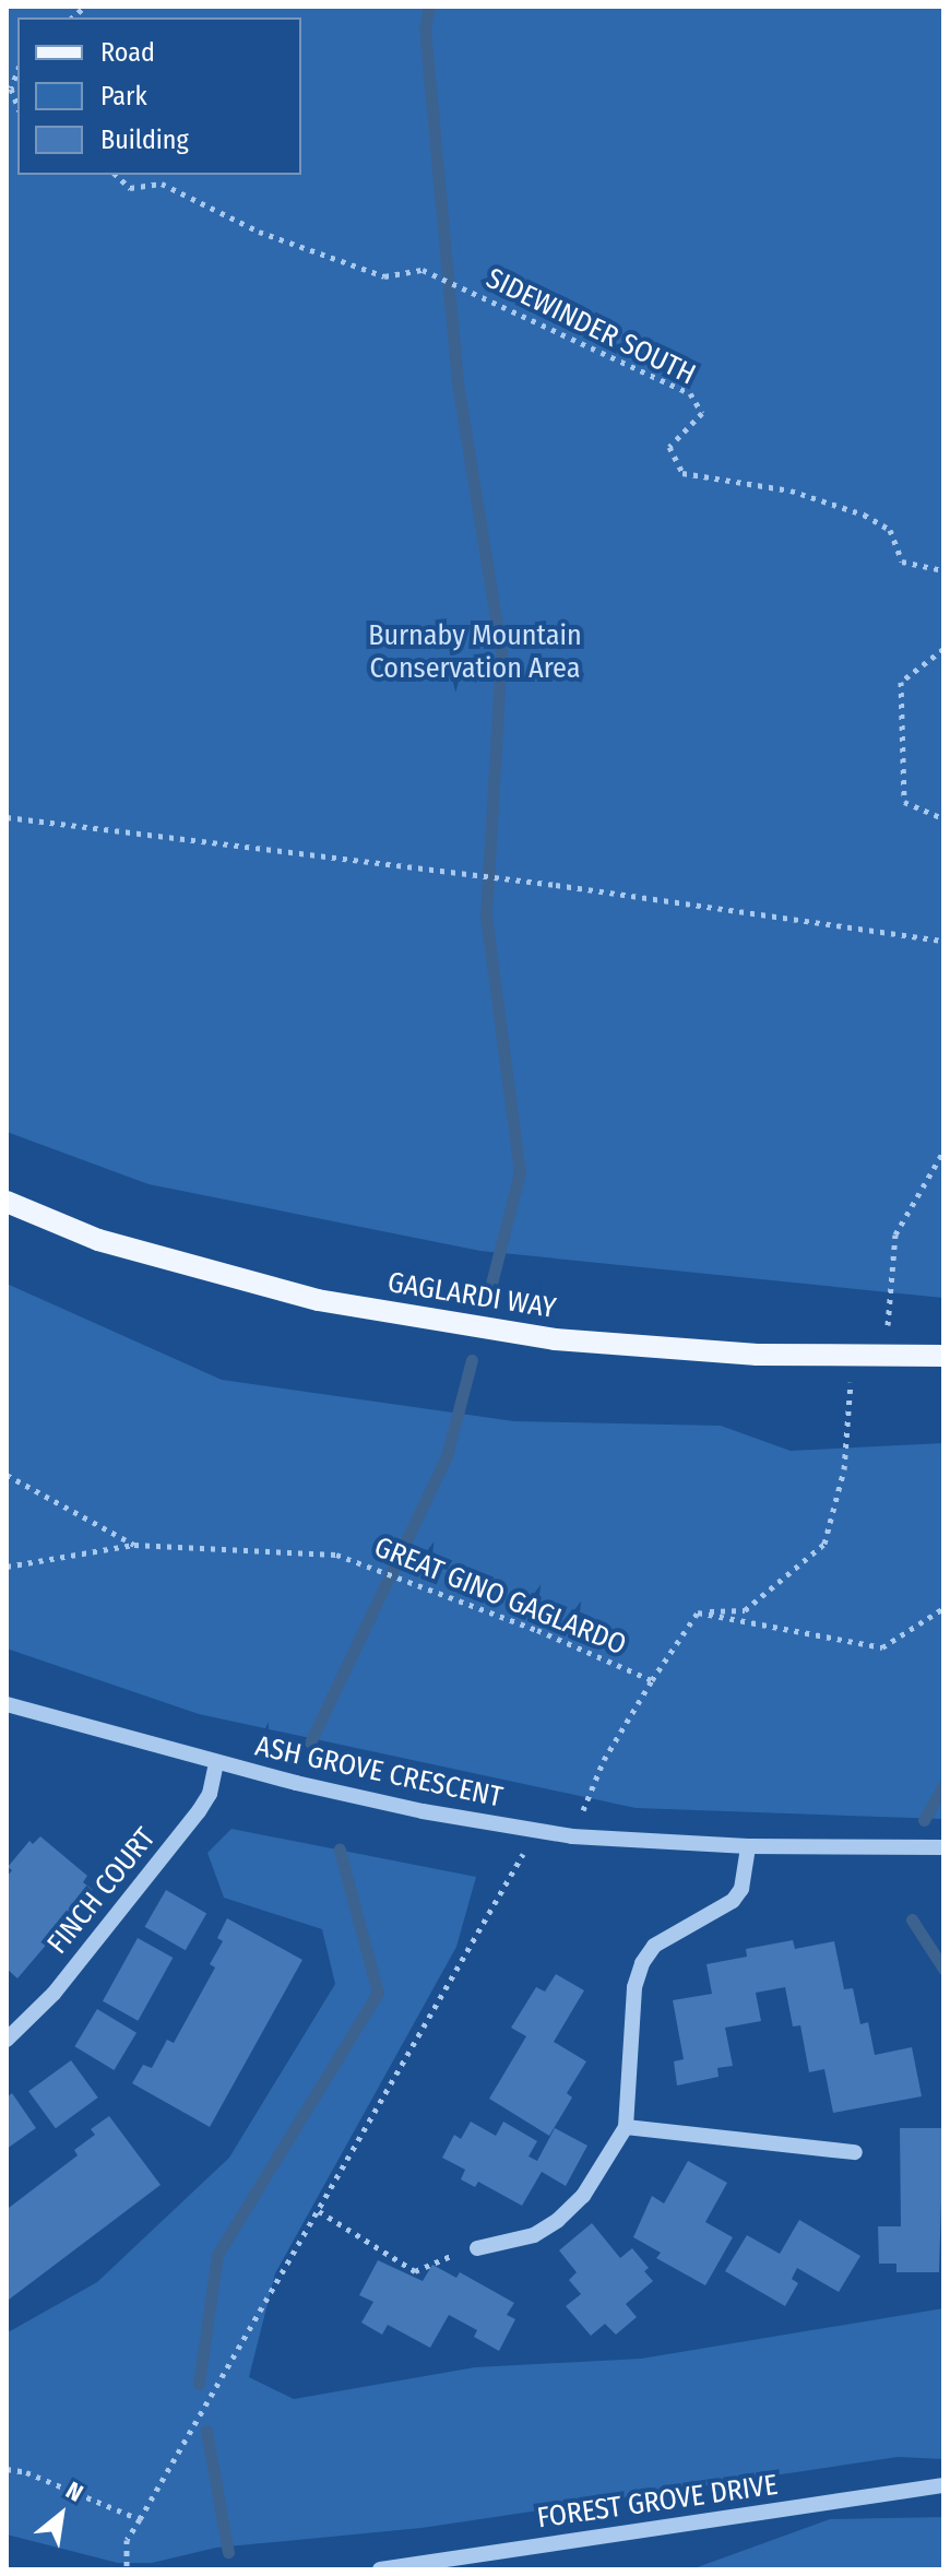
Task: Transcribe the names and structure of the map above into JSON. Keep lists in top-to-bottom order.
{
  "streets": {
    "main road": ["GAGLARDI WAY"],
    "street": ["ASH GROVE CRESCENT", "FINCH COURT", "FOREST GROVE DRIVE"],
    "path": ["SIDEWINDER SOUTH", "GREAT GINO GAGLARDO"]
  },
  "crossings": [
    ["ASH GROVE CRESCENT", "FINCH COURT"]
  ],
  "parks": ["Burnaby Mountain Conservation Area"],
  "legend": ["Road", "Park", "Building"],
  "north": "top right"
}
